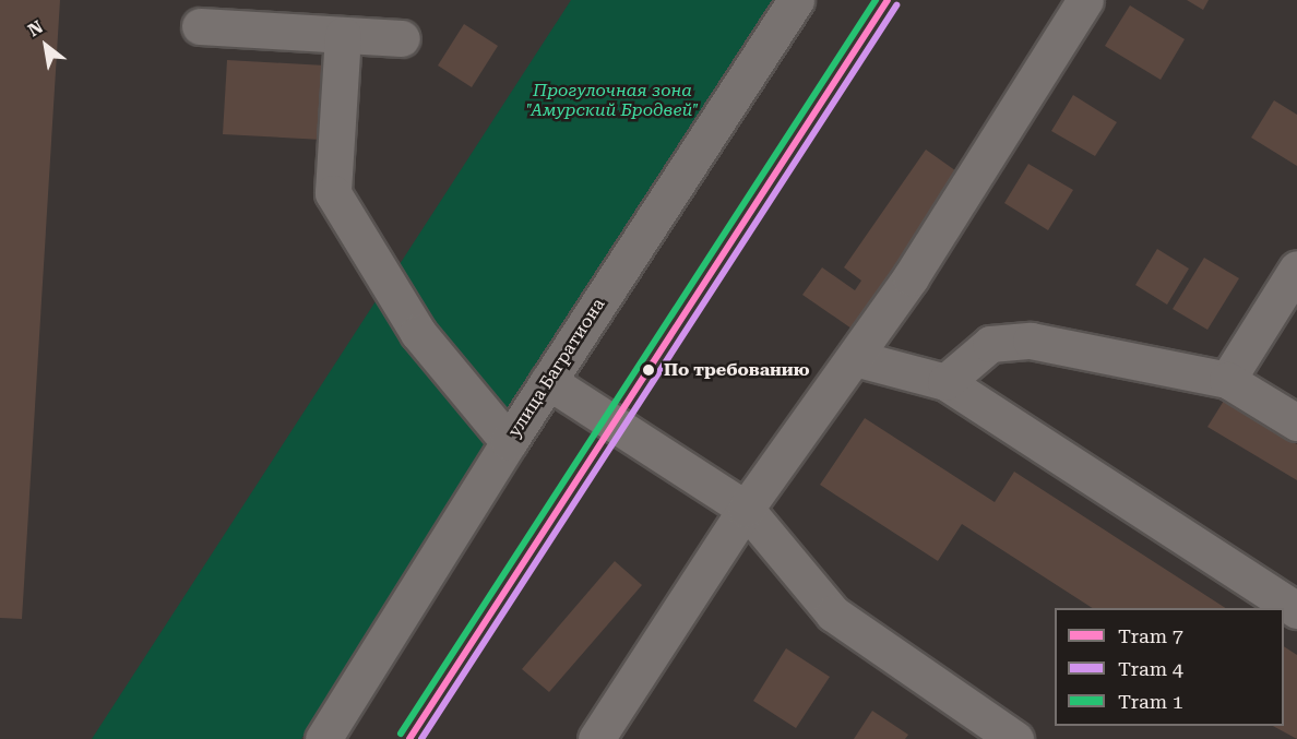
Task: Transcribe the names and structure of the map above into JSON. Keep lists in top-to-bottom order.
{
  "streets": {
    "street": ["улица Багратиона"]
  },
  "parks": ["Прогулочная зона \"Амурский Бродвей\""],
  "places": ["По требованию"],
  "lines": ["tram line 7", "tram line 1", "tram line 4"],
  "legend": ["Tram 7", "Tram 4", "Tram 1"],
  "north": "top left"
}
